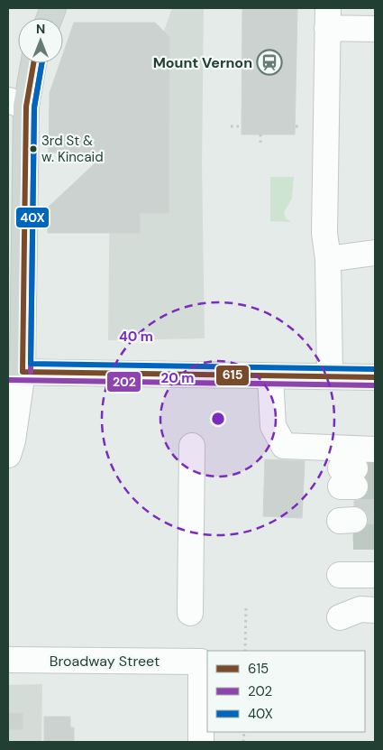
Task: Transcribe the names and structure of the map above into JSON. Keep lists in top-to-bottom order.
{
  "streets": {
    "street": ["Broadway Street"]
  },
  "places": {
    "station": ["Mount Vernon"],
    "other": ["3rd St & w. Kincaid"]
  },
  "lines": ["transit line 615", "transit line 202", "transit line 40X"],
  "legend": ["615", "202", "40X"],
  "north": "top",
  "rings": ["40 m", "20 m"]
}
